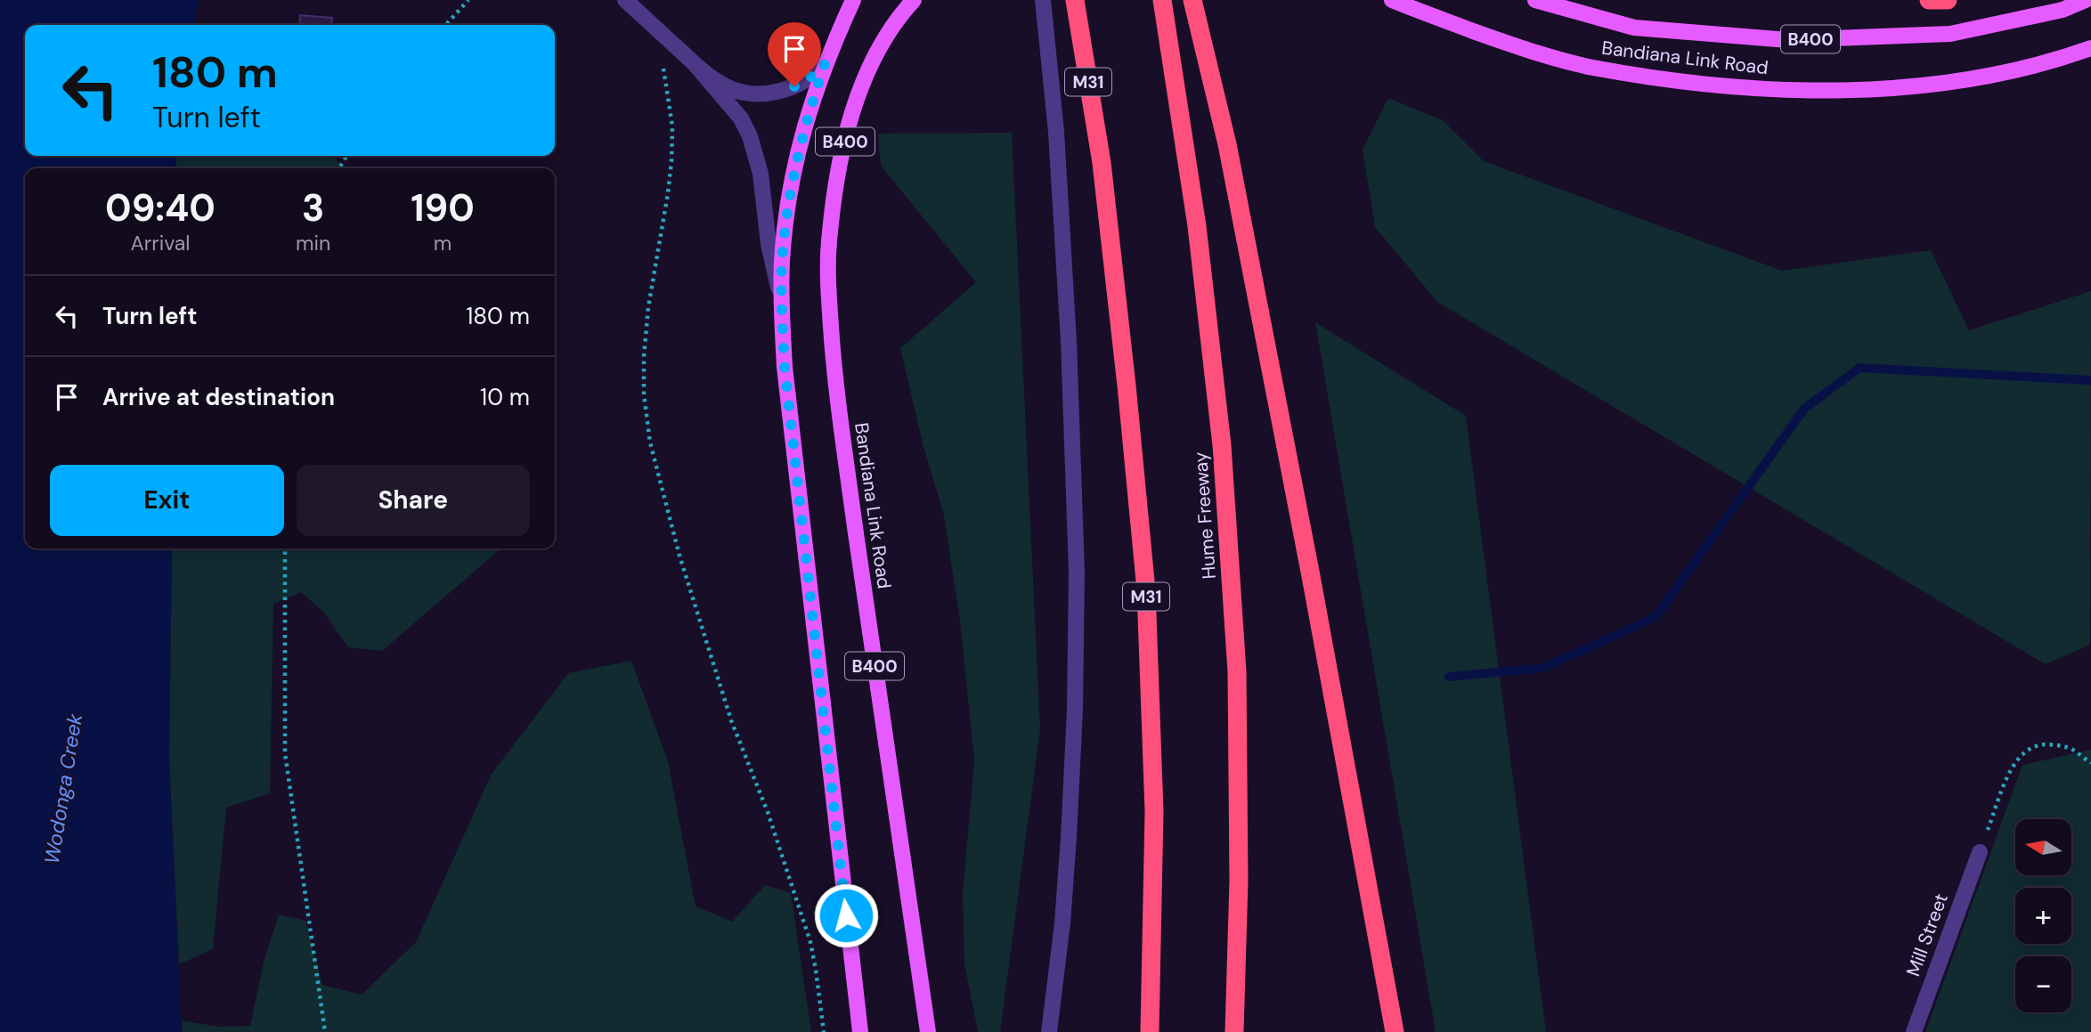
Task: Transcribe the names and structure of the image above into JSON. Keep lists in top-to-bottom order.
{
  "streets": {
    "highway": ["M31", "Hume Freeway"],
    "main road": ["B400", "Bandiana Link Road"],
    "street": ["Mill Street"]
  },
  "water": ["Wodonga Creek"],
  "north": "left",
  "page": {
    "turn": ["180 m", "Turn left"],
    "eta": [
      "09:40",
      "Arrival",
      "3",
      "min",
      "190",
      "m"
    ],
    "list": [
      {
        "name": "Turn left",
        "value": "180 m"
      },
      {
        "name": "Arrive at destination",
        "value": "10 m"
      }
    ],
    "buttons": ["Exit", "Share"],
    "map_buttons": ["+", "−"]
  }
}
